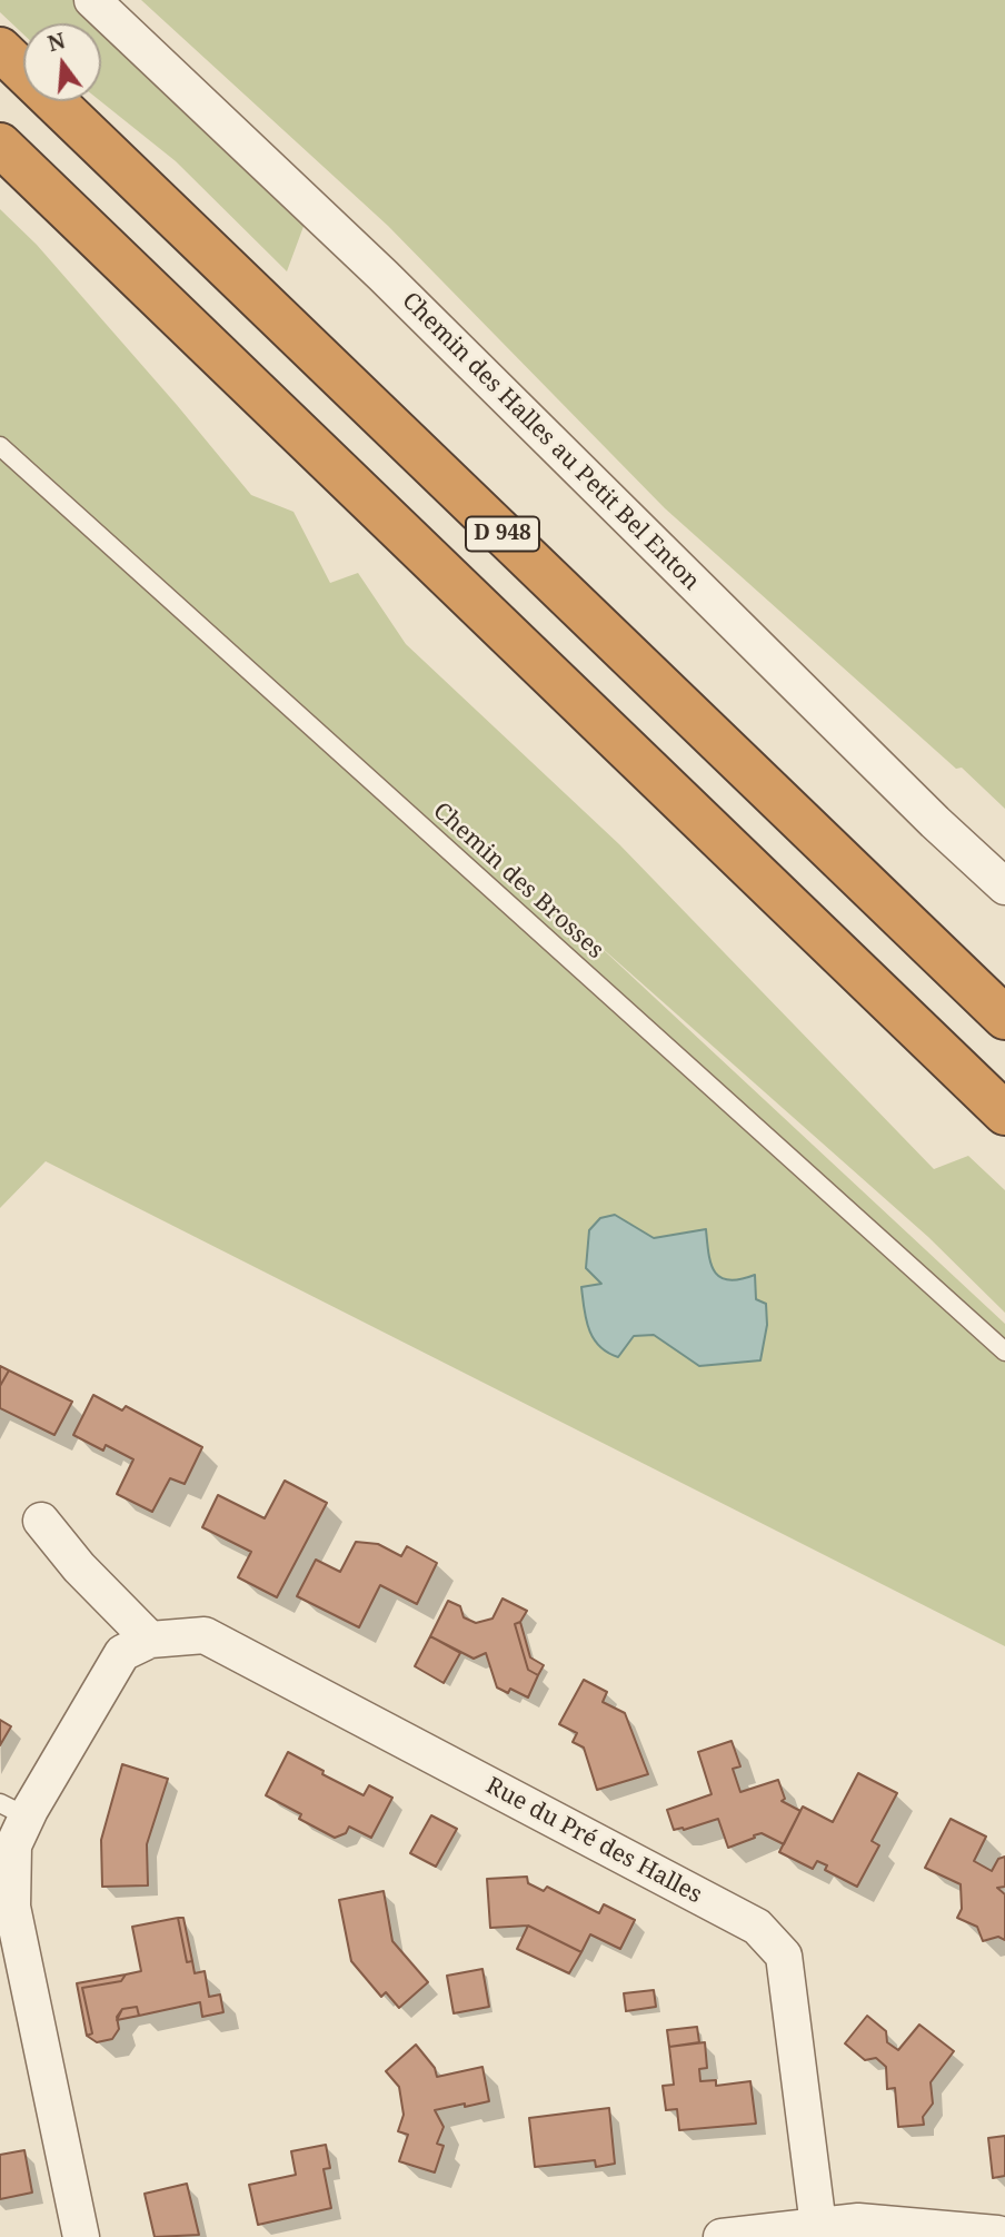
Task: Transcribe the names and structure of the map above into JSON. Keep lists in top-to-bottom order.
{
  "streets": {
    "highway": ["D 948"],
    "street": ["Chemin des Halles au Petit Bel Enton", "Rue du Pré des Halles"],
    "lane": ["Chemin des Brosses"]
  },
  "north": "top"
}
